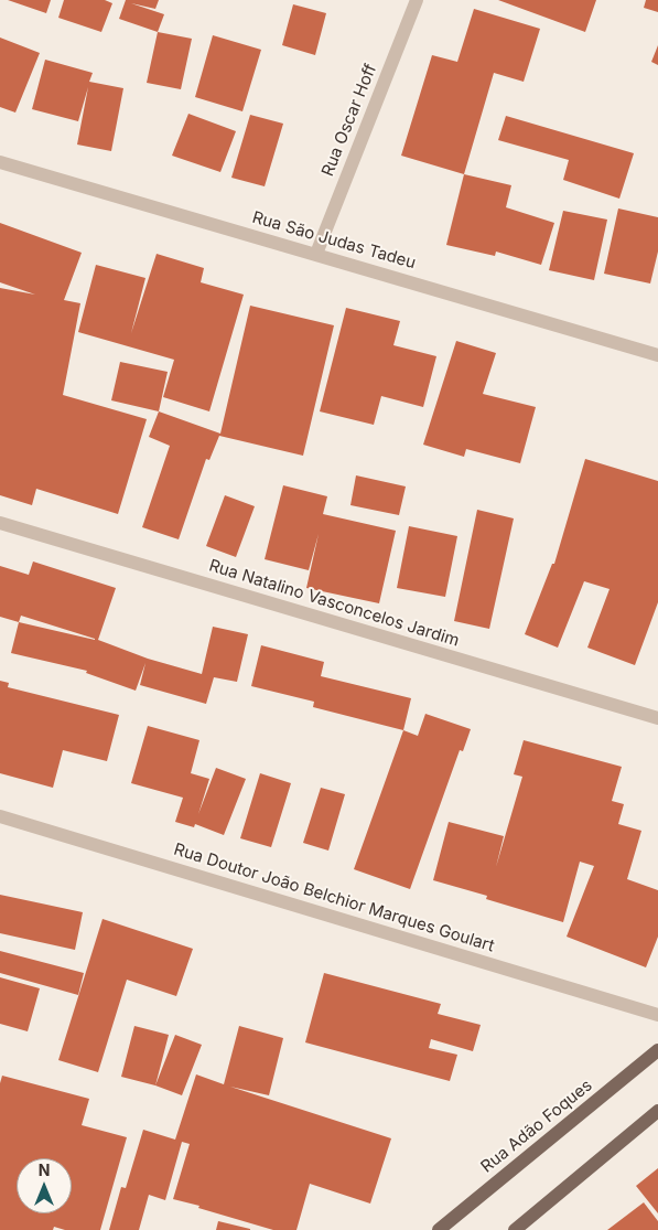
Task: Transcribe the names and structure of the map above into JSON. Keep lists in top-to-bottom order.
{
  "streets": {
    "main road": ["Rua Adão Foques"],
    "street": [
      "Rua Oscar Hoff",
      "Rua São Judas Tadeu",
      "Rua Natalino Vasconcelos Jardim",
      "Rua Doutor João Belchior Marques Goulart"
    ]
  },
  "crossings": [
    ["Rua Oscar Hoff", "Rua São Judas Tadeu"]
  ],
  "north": "top"
}
